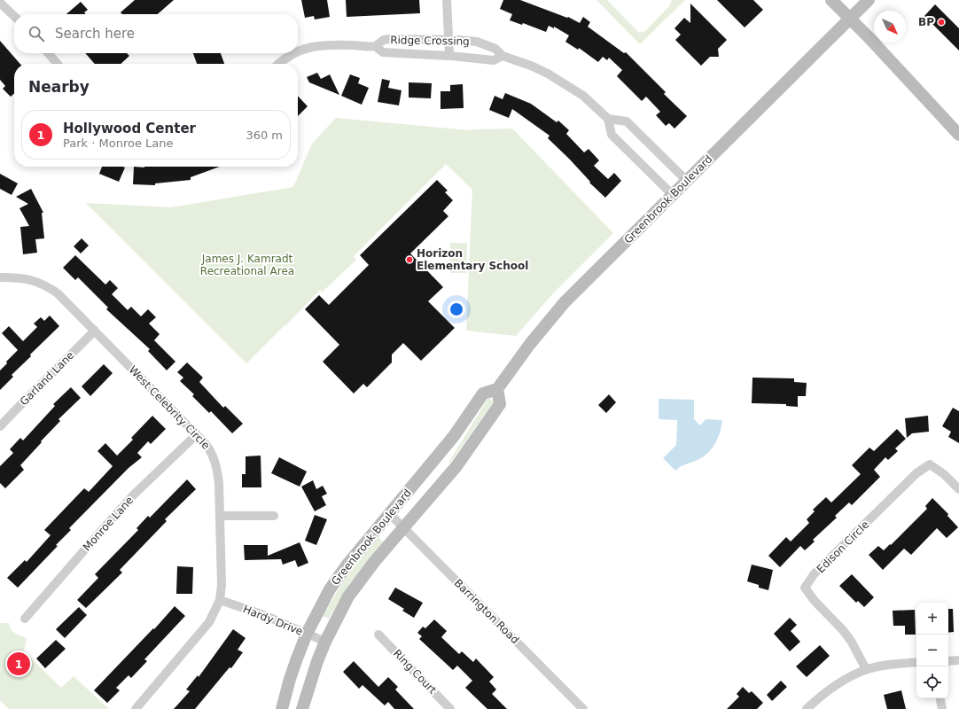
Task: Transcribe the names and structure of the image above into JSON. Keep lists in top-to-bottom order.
{
  "streets": {
    "main road": ["Greenbrook Boulevard"],
    "street": [
      "Ridge Crossing",
      "Garland Lane",
      "West Celebrity Circle",
      "Monroe Lane",
      "Edison Circle",
      "Barrington Road",
      "Hardy Drive",
      "Ring Court"
    ]
  },
  "crossings": [
    ["Greenbrook Boulevard", "Barrington Road"],
    ["Greenbrook Boulevard", "Hardy Drive"],
    ["Garland Lane", "West Celebrity Circle"],
    ["West Celebrity Circle", "Monroe Lane"],
    ["West Celebrity Circle", "Hardy Drive"]
  ],
  "parks": ["James J. Kamradt Recreational Area"],
  "places": ["BP", "Horizon Elementary School"],
  "north": "bottom right",
  "page": {
    "search": "Search here",
    "heading": "Nearby",
    "list": [
      {
        "mark": "1",
        "name": "Hollywood Center",
        "note": "Park · Monroe Lane",
        "value": "360 m"
      }
    ],
    "map_buttons": ["+", "−"],
    "pins": "1"
  }
}
